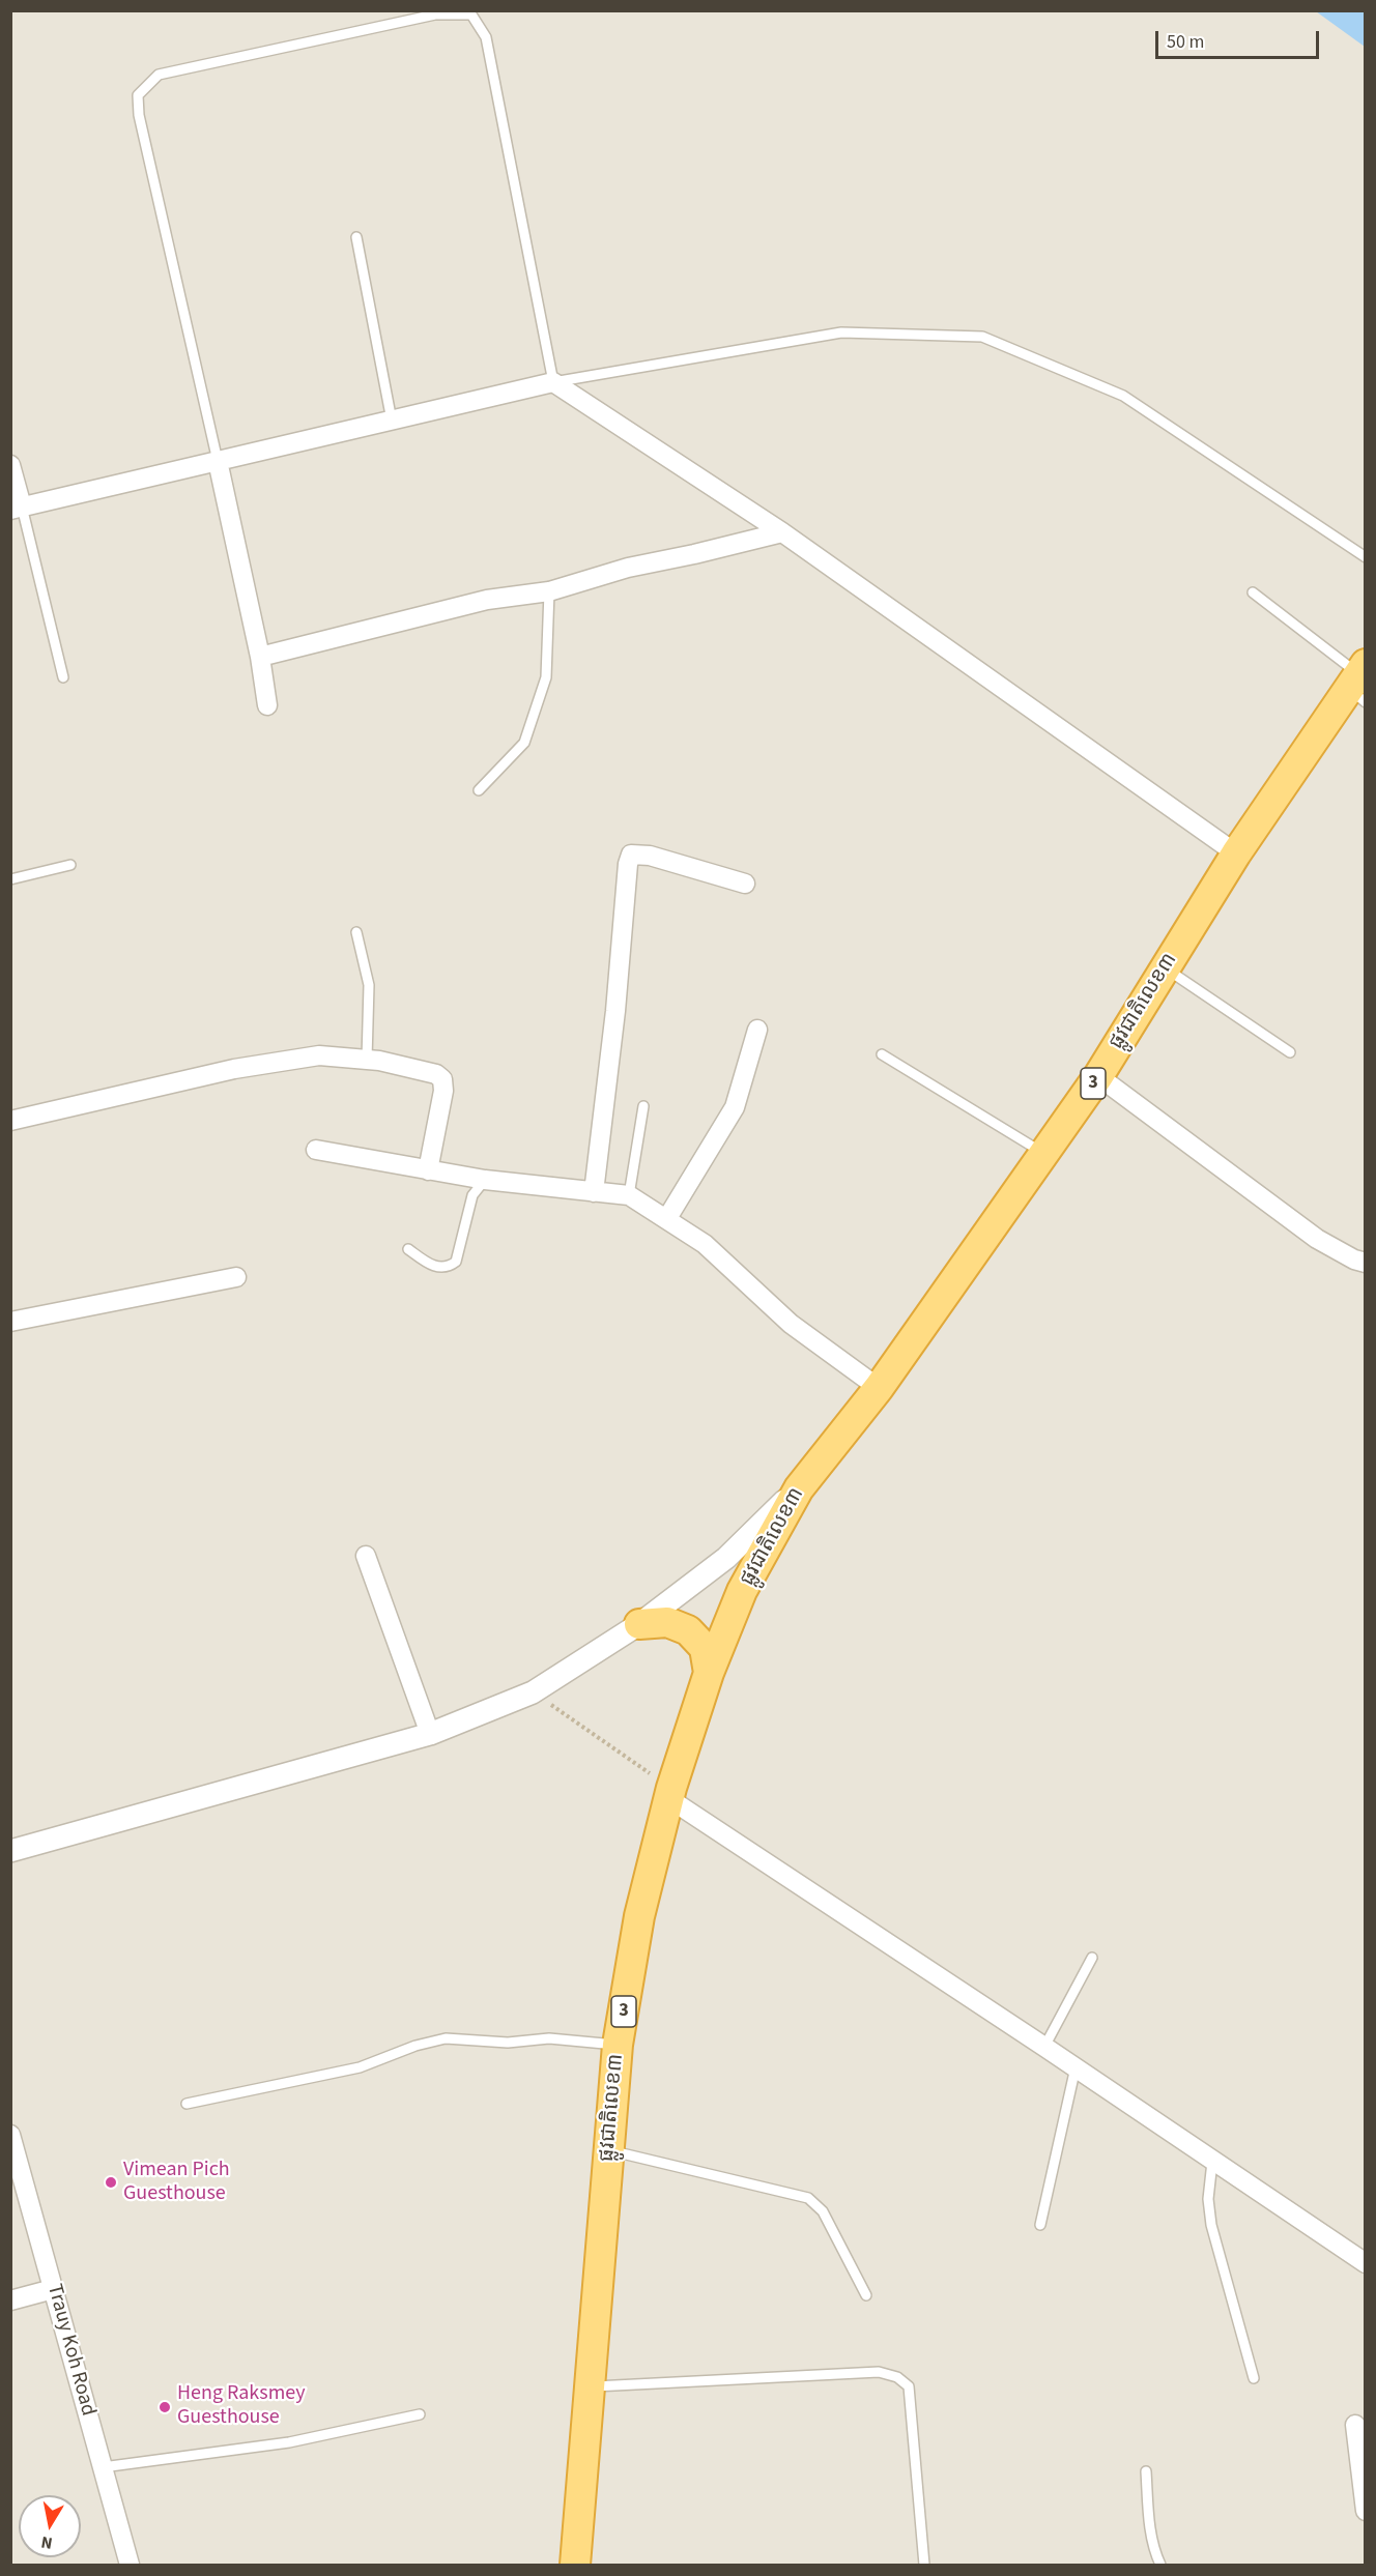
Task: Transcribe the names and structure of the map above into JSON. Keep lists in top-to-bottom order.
{
  "streets": {
    "highway": ["ផ្លូវជាតិលេខ៣", "3"],
    "street": ["Trauy Koh Road"]
  },
  "places": ["Vimean Pich Guesthouse", "Heng Raksmey Guesthouse"],
  "scale_bar": "50 m",
  "north": "bottom"
}
